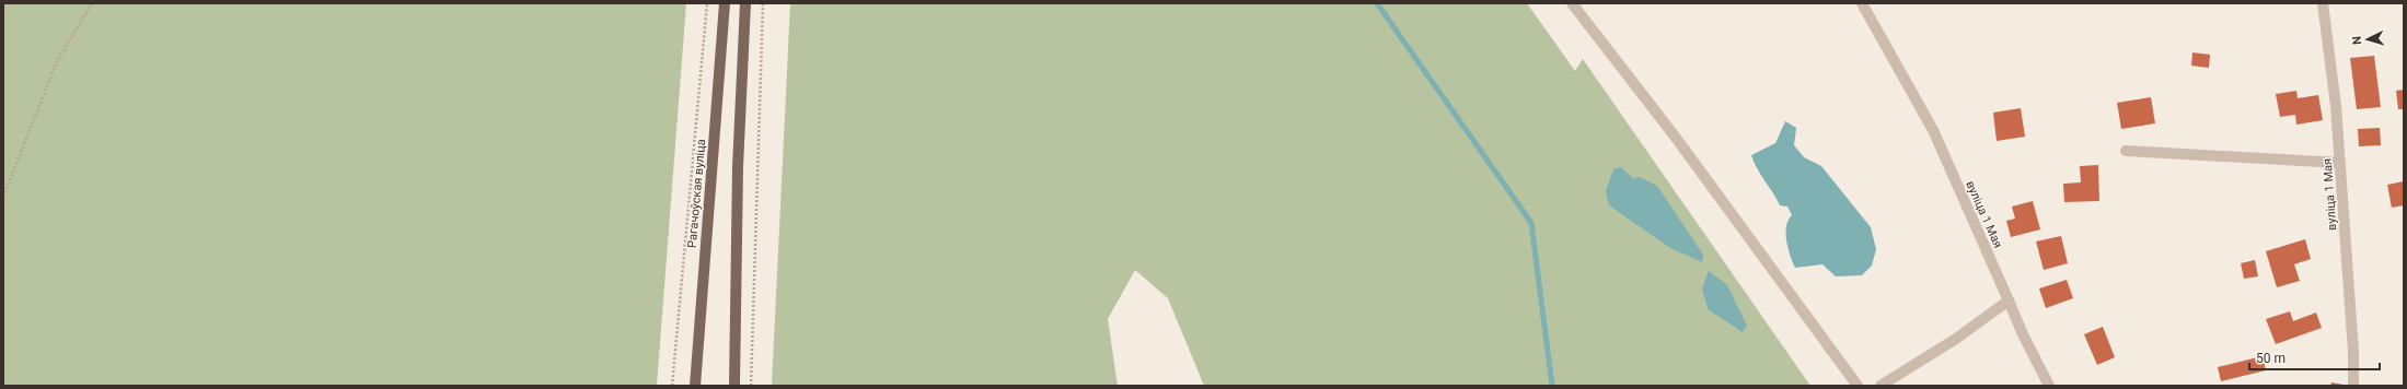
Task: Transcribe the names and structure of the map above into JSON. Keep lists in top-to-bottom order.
{
  "streets": {
    "main road": ["Рагачоўская вуліца"],
    "street": ["вуліца 1 Мая"]
  },
  "scale_bar": "50 m",
  "north": "left"
}
